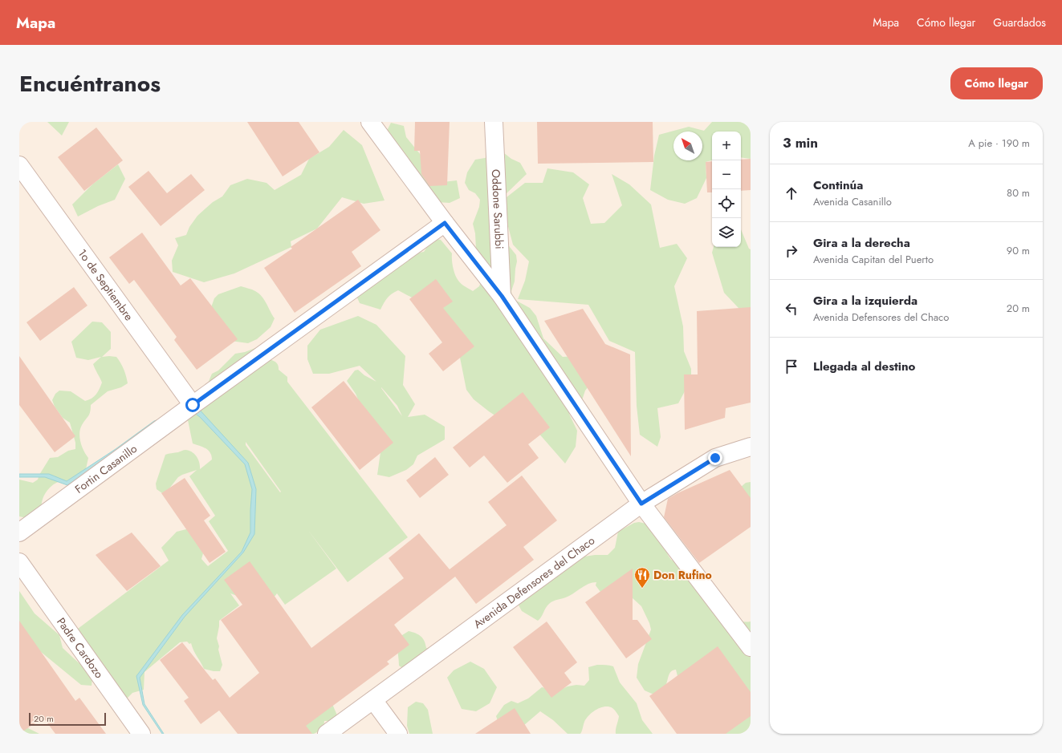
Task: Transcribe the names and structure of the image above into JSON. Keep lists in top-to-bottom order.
{
  "streets": {
    "street": [
      "Oddone Sarubbi",
      "1o de Septiembre",
      "Fortin Casanillo",
      "Avenida Defensores del Chaco",
      "Padre Cardozo"
    ]
  },
  "crossings": [
    ["1o de Septiembre", "Fortin Casanillo"]
  ],
  "places": {
    "restaurant": ["Don Rufino"]
  },
  "scale_bar": "20 m",
  "north": "top left",
  "page": {
    "header": "Mapa",
    "nav": ["Mapa", "Cómo llegar", "Guardados"],
    "title": "Encuéntranos",
    "buttons": "Cómo llegar",
    "heading": ["3 min", "A pie · 190 m"],
    "map_buttons": ["+", "−"],
    "list": [
      ["Continúa", "Avenida Casanillo", "80 m"],
      ["Gira a la derecha", "Avenida Capitan del Puerto", "90 m"],
      ["Gira a la izquierda", "Avenida Defensores del Chaco", "20 m"],
      "Llegada al destino"
    ],
    "scale": "20 m"
  }
}
